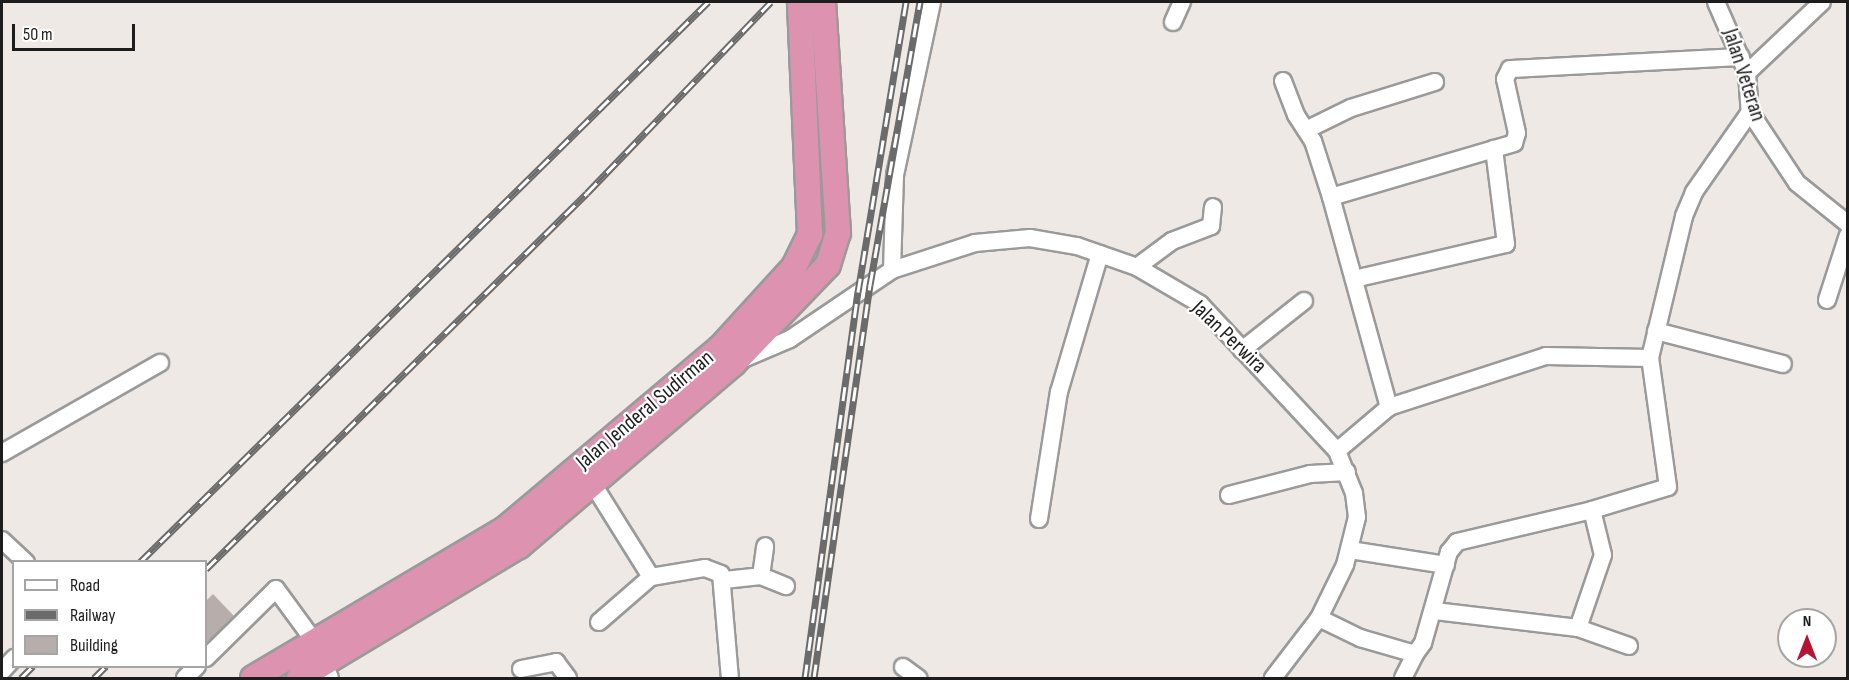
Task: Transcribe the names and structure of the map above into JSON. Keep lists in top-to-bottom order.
{
  "streets": {
    "highway": ["Jalan Jenderal Sudirman"],
    "street": ["Jalan Veteran", "Jalan Perwira"]
  },
  "crossings": [
    ["Jalan Perwira", "Jalan Jenderal Sudirman"]
  ],
  "legend": ["Road", "Railway", "Building"],
  "scale_bar": "50 m",
  "north": "top"
}
